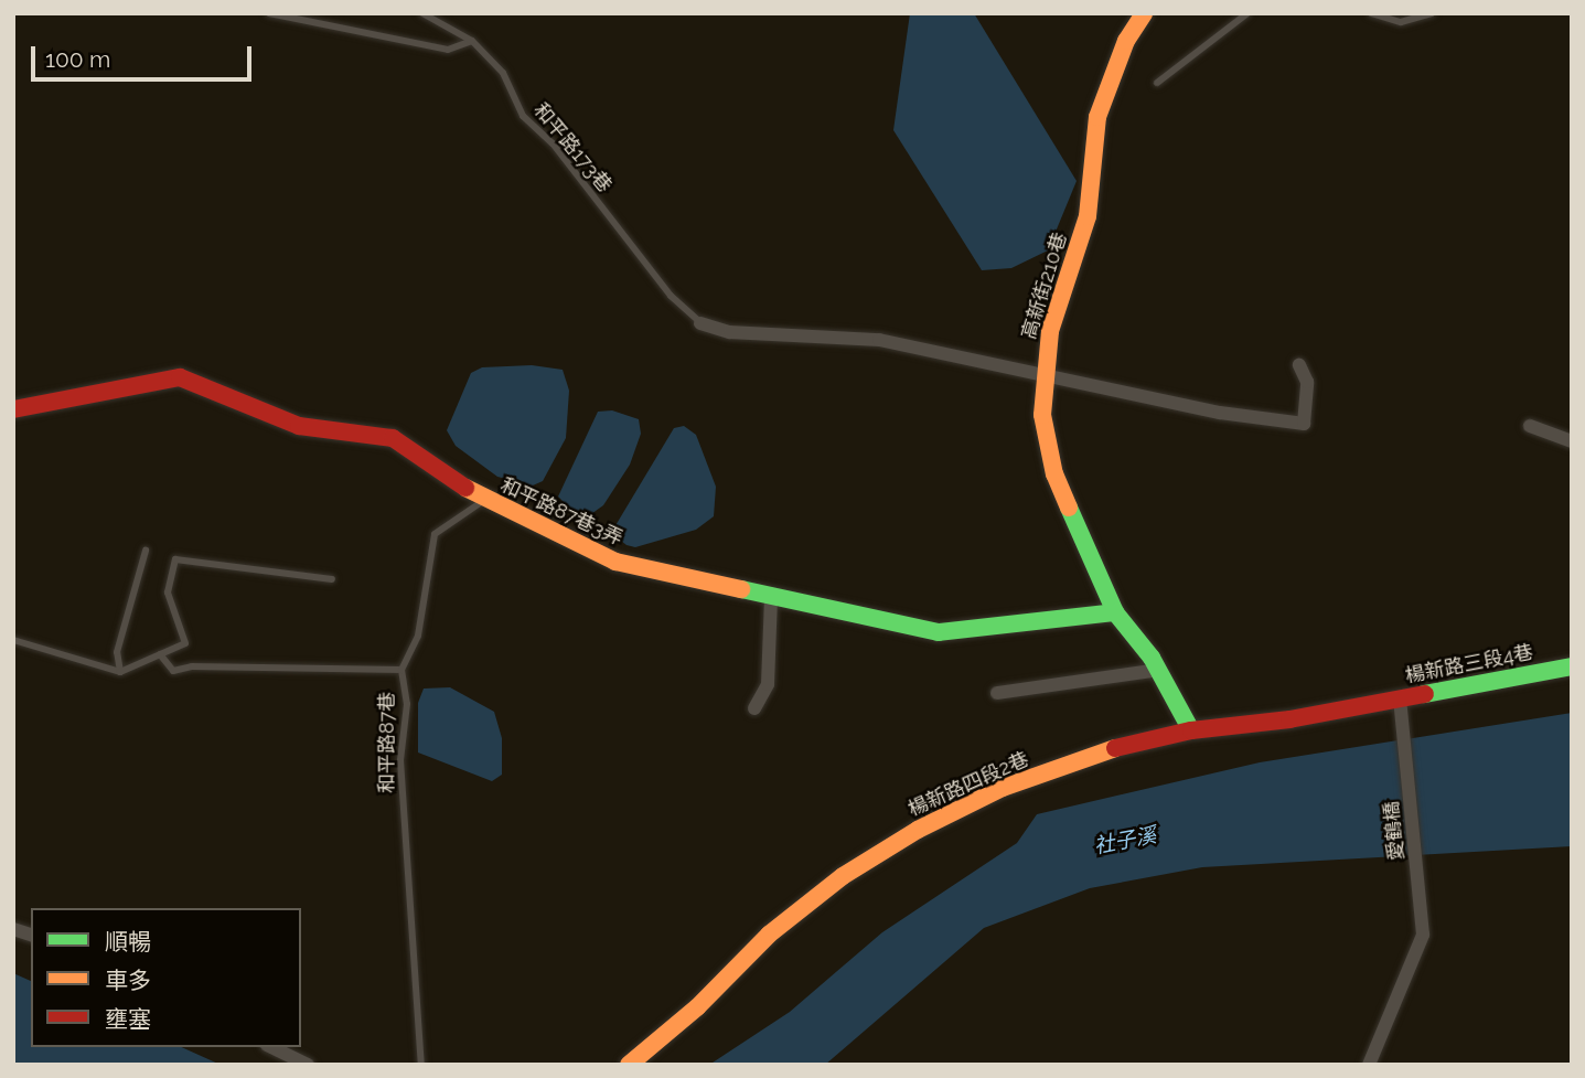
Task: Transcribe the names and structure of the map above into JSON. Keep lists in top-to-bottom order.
{
  "streets": {
    "street": [
      "高新街210巷",
      "和平路87巷3弄",
      "楊新路三段4巷",
      "楊新路四段2巷",
      "愛鶴橋"
    ],
    "lane": ["和平路173巷", "和平路87巷"]
  },
  "crossings": [
    ["高新街210巷", "和平路87巷3弄"],
    ["高新街210巷", "楊新路四段2巷"],
    ["楊新路三段4巷", "楊新路四段2巷"],
    ["楊新路三段4巷", "愛鶴橋"]
  ],
  "water": ["社子溪"],
  "legend": ["順暢", "車多", "壅塞"],
  "scale_bar": "100 m"
}
